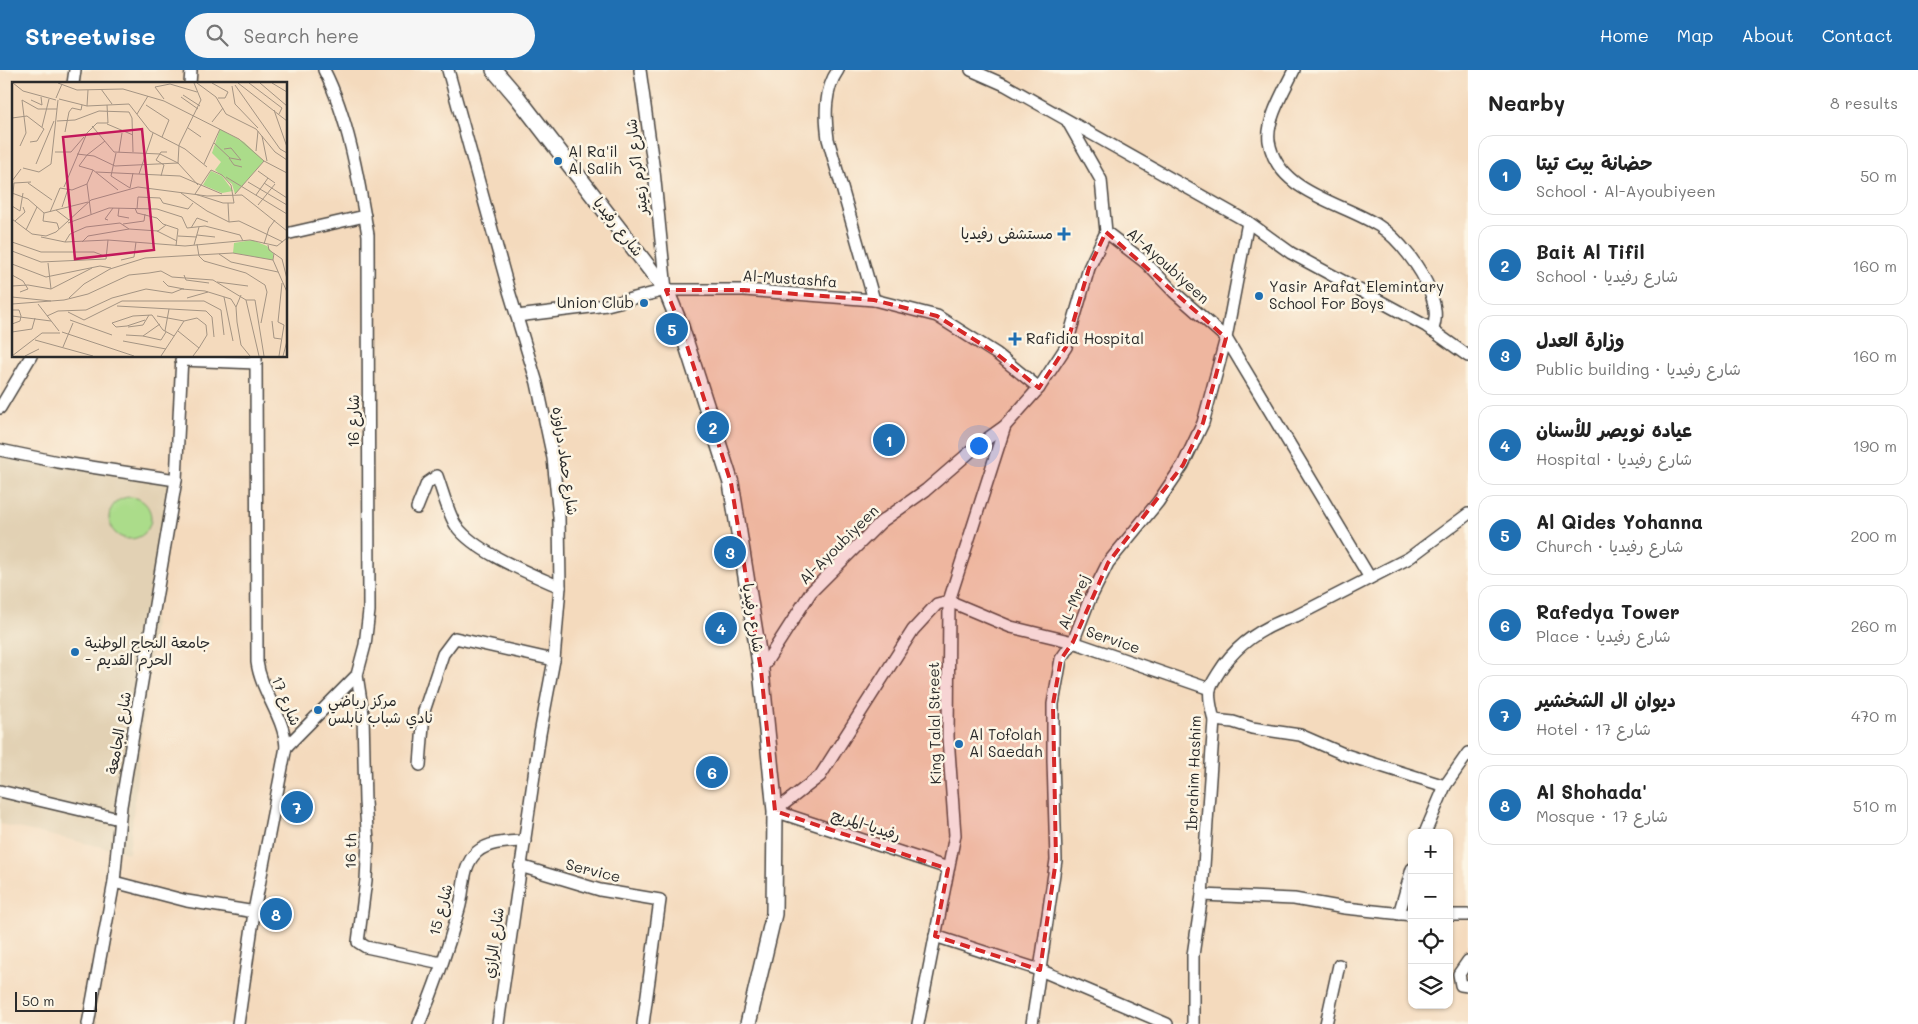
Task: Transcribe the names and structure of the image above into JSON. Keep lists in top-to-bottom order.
{
  "streets": {
    "main road": ["شارع رفيديا"],
    "street": [
      "شارع اكرم زعيتر",
      "Al-Ayoubiyeen",
      "Al-Mustashfa",
      "شارع 16",
      "شارع حماد دراوزه",
      "AL-Mrej",
      "Service",
      "شارع 17",
      "King Talal Street",
      "شارع الجامعة",
      "Ibrahim Hashim",
      "رفيديا-المريج",
      "16 th",
      "شارع 15",
      "شارع الرازي"
    ]
  },
  "crossings": [
    ["شارع اكرم زعيتر", "شارع رفيديا"],
    ["شارع اكرم زعيتر", "Al-Mustashfa"],
    ["شارع رفيديا", "Al-Ayoubiyeen"],
    ["شارع رفيديا", "Al-Mustashfa"],
    ["شارع رفيديا", "رفيديا-المريج"],
    ["Al-Ayoubiyeen", "Al-Mustashfa"],
    ["Al-Ayoubiyeen", "AL-Mrej"],
    ["Al-Ayoubiyeen", "King Talal Street"],
    ["Al-Mustashfa", "شارع حماد دراوزه"],
    ["شارع 16", "شارع 17"],
    ["شارع 16", "16 th"],
    ["شارع حماد دراوزه", "Service"],
    ["شارع حماد دراوزه", "شارع 15"],
    ["شارع حماد دراوزه", "شارع الرازي"],
    ["AL-Mrej", "Service"],
    ["Service", "King Talal Street"],
    ["Service", "Ibrahim Hashim"],
    ["Service", "شارع الرازي"],
    ["King Talal Street", "رفيديا-المريج"],
    ["16 th", "شارع 15"]
  ],
  "places": {
    "other": [
      "Al Ra'il Al Salih",
      "Yasir Arafat Elemintary School For Boys",
      "Union Club",
      "جامعة النجاح الوطنية - الحرم القديم",
      "مركز رياضي نادي شباب نابلس",
      "Al Tofolah Al Saedah"
    ],
    "health": ["مستشفى رفيديا", "Rafidia Hospital"]
  },
  "scale_bar": "50 m",
  "page": {
    "header": "Streetwise",
    "search": "Search here",
    "nav": [
      "Home",
      "Map",
      "About",
      "Contact"
    ],
    "heading": ["Nearby", "8 results"],
    "list": [
      {
        "mark": "1",
        "name": "حضانة بيت تيتا",
        "note": "School · Al-Ayoubiyeen",
        "value": "50 m"
      },
      {
        "mark": "2",
        "name": "Bait Al Tifil",
        "note": "School · شارع رفيديا",
        "value": "160 m"
      },
      {
        "mark": "3",
        "name": "وزارة العدل",
        "note": "Public building · شارع رفيديا",
        "value": "160 m"
      },
      {
        "mark": "4",
        "name": "عياده نويصر للأسنان",
        "note": "Hospital · شارع رفيديا",
        "value": "190 m"
      },
      {
        "mark": "5",
        "name": "Al Qides Yohanna",
        "note": "Church · شارع رفيديا",
        "value": "200 m"
      },
      {
        "mark": "6",
        "name": "Rafedya Tower",
        "note": "Place · شارع رفيديا",
        "value": "260 m"
      },
      {
        "mark": "7",
        "name": "ديوان ال الشخشير",
        "note": "Hotel · شارع 17",
        "value": "470 m"
      },
      {
        "mark": "8",
        "name": "Al Shohada'",
        "note": "Mosque · شارع 17",
        "value": "510 m"
      }
    ],
    "pins": [
      "5",
      "2",
      "1",
      "3",
      "4",
      "6",
      "7",
      "8"
    ],
    "map_buttons": ["+", "−"],
    "scale": "50 m"
  }
}
